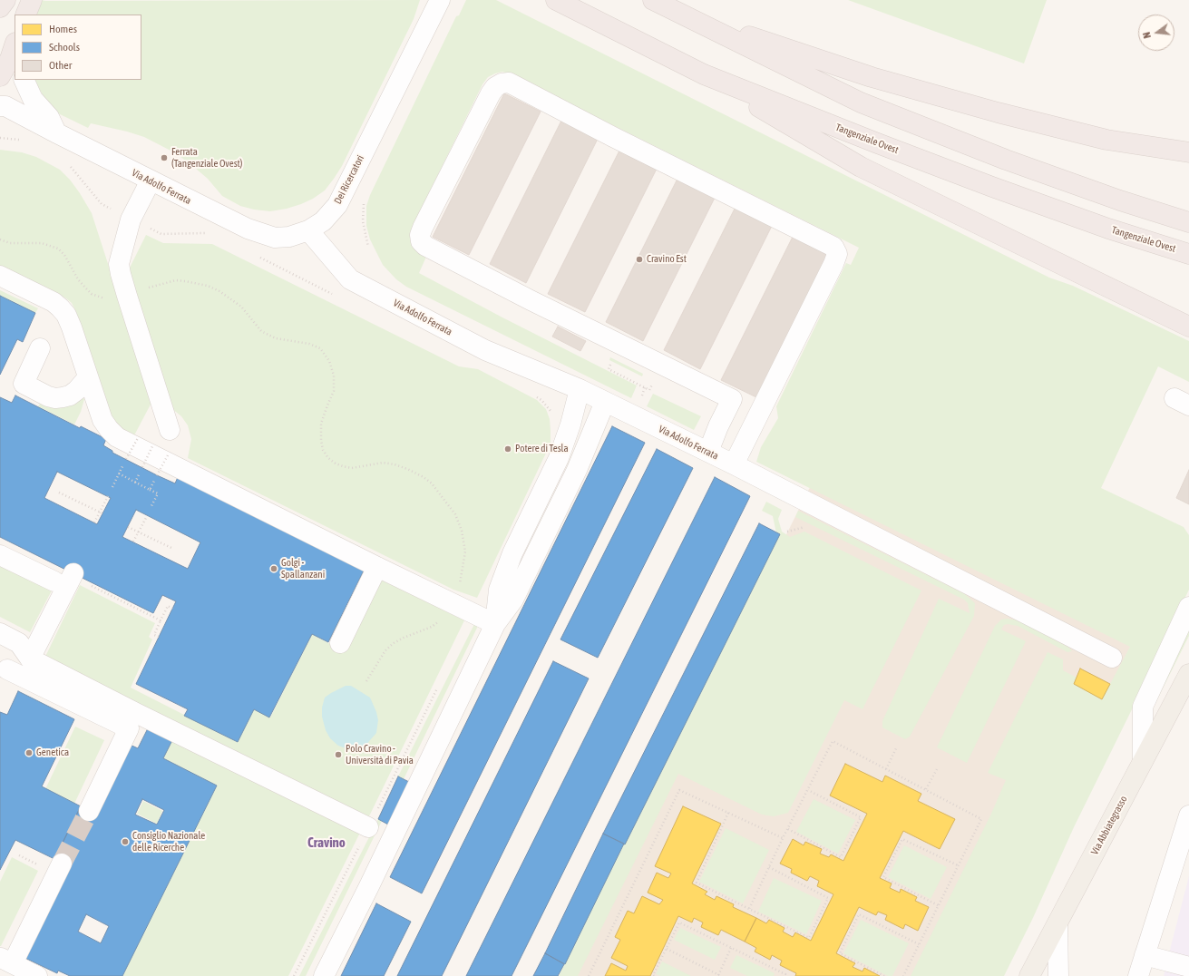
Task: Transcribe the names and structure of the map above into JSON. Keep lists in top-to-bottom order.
{
  "streets": {
    "highway": ["Tangenziale Ovest"],
    "main road": ["Via Abbiategrasso"],
    "street": ["Dei Ricercatori", "Via Adolfo Ferrata"]
  },
  "crossings": [
    ["Dei Ricercatori", "Via Adolfo Ferrata"]
  ],
  "districts": ["Cravino"],
  "places": [
    "Ferrata (Tangenziale Ovest)",
    "Cravino Est",
    "Potere di Tesla",
    "Golgi - Spallanzani",
    "Genetica",
    "Polo Cravino - Università di Pavia",
    "Consiglio Nazionale delle Ricerche"
  ],
  "legend": ["Homes", "Schools", "Other"],
  "north": "left"
}
